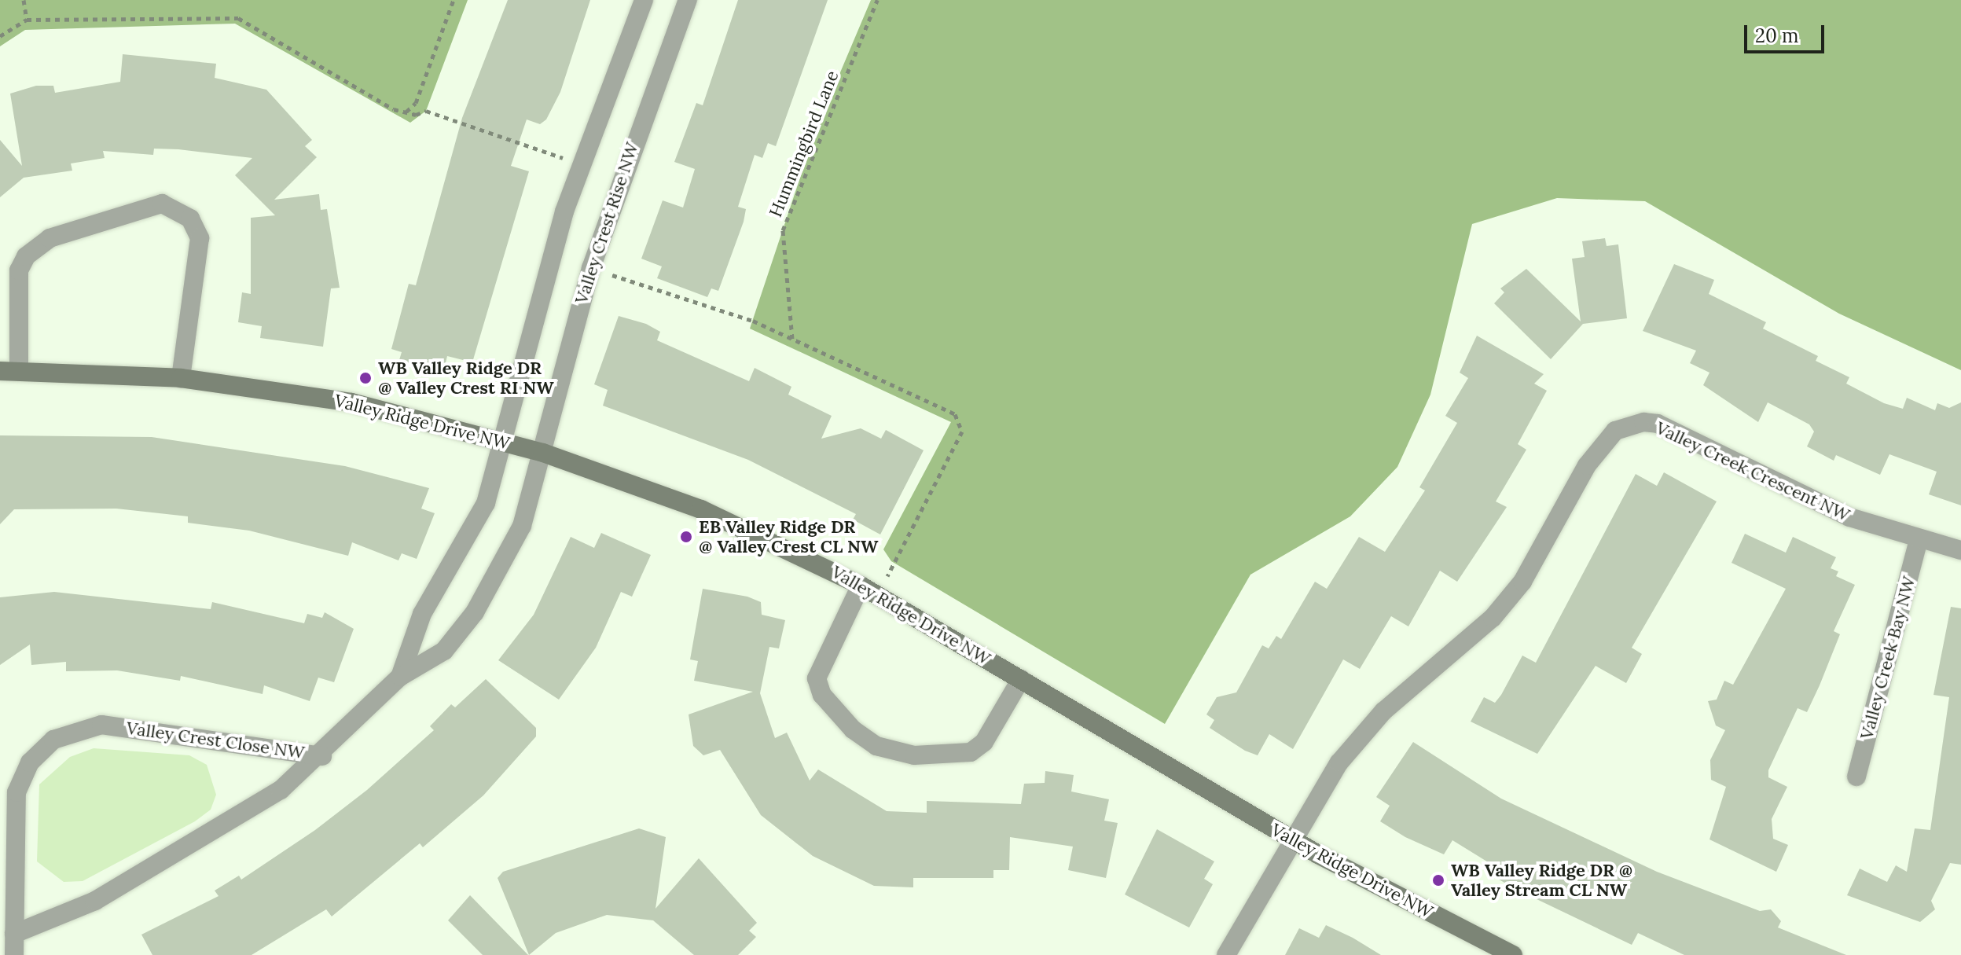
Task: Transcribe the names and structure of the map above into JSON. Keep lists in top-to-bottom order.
{
  "streets": {
    "street": [
      "Valley Crest Rise NW",
      "Valley Ridge Drive NW",
      "Valley Creek Crescent NW",
      "Valley Creek Bay NW",
      "Valley Crest Close NW"
    ],
    "path": ["Hummingbird Lane"]
  },
  "crossings": [
    ["Valley Crest Rise NW", "Valley Ridge Drive NW"],
    ["Valley Crest Rise NW", "Valley Crest Close NW"],
    ["Valley Ridge Drive NW", "Valley Creek Crescent NW"],
    ["Valley Ridge Drive NW", "Valley Crest Close NW"],
    ["Valley Creek Crescent NW", "Valley Creek Bay NW"]
  ],
  "places": ["WB Valley Ridge DR @ Valley Crest RI NW", "EB Valley Ridge DR @ Valley Crest CL NW", "WB Valley Ridge DR @ Valley Stream CL NW"],
  "scale_bar": "20 m"
}
